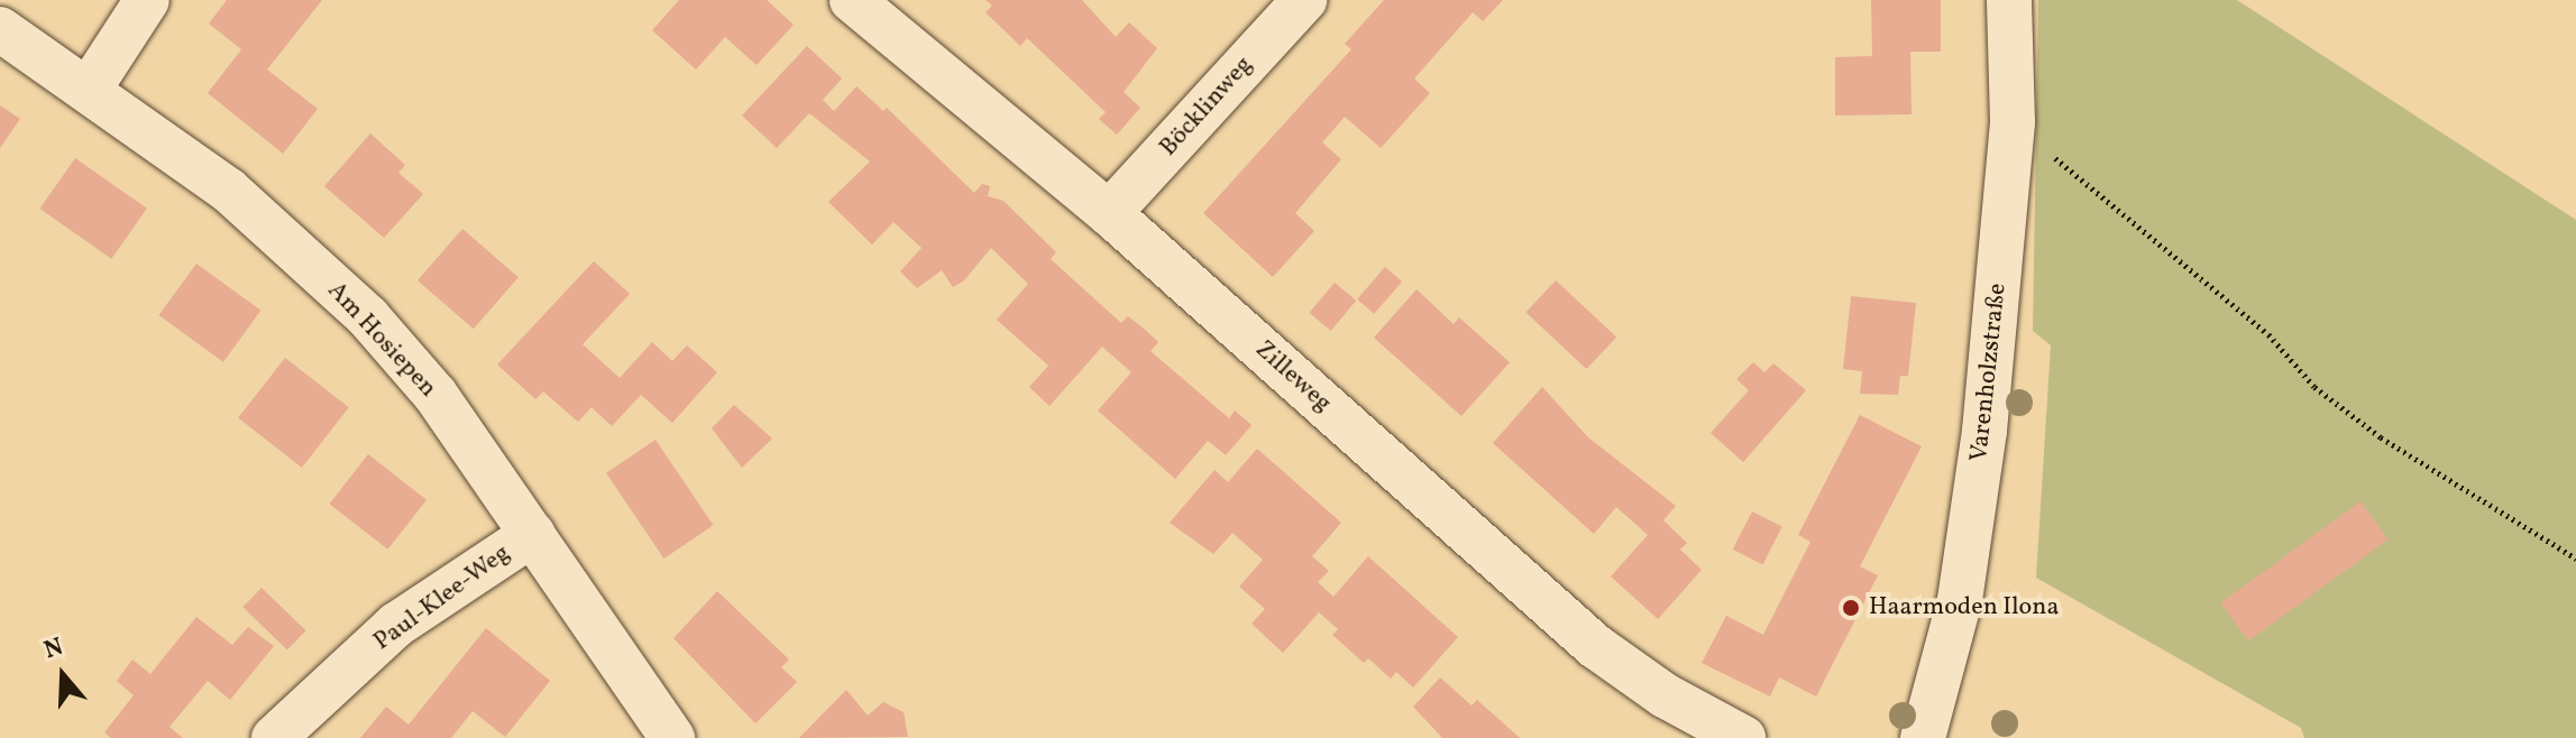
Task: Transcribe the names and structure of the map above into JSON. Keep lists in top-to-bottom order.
{
  "streets": {
    "street": [
      "Böcklinweg",
      "Am Hosiepen",
      "Varenholzstraße",
      "Zilleweg",
      "Paul-Klee-Weg"
    ]
  },
  "crossings": [
    ["Böcklinweg", "Zilleweg"],
    ["Am Hosiepen", "Paul-Klee-Weg"]
  ],
  "places": ["Haarmoden Ilona"],
  "north": "top"
}
